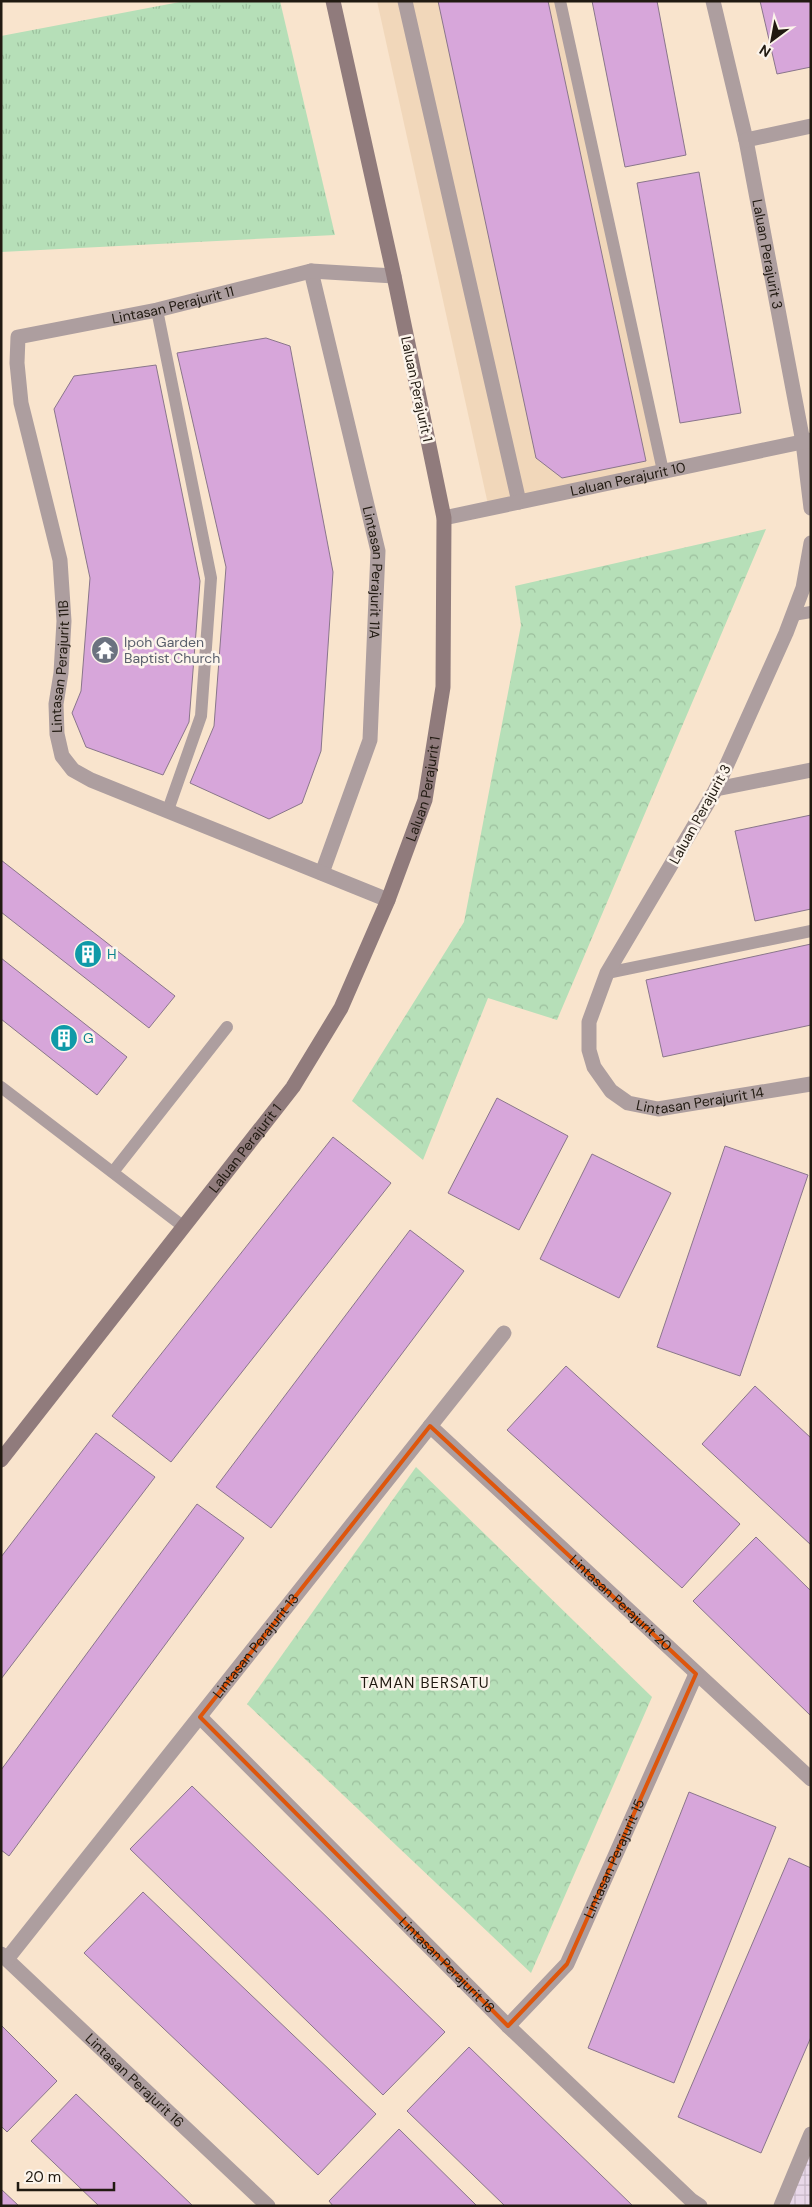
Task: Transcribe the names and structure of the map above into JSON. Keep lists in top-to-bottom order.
{
  "streets": {
    "street": [
      "Laluan Perajurit 3",
      "Lintasan Perajurit 11",
      "Laluan Perajurit 1",
      "Laluan Perajurit 10",
      "Lintasan Perajurit 11A",
      "Lintasan Perajurit 11B",
      "Lintasan Perajurit 14",
      "Lintasan Perajurit 20",
      "Lintasan Perajurit 13",
      "Lintasan Perajurit 15",
      "Lintasan Perajurit 18",
      "Lintasan Perajurit 16"
    ]
  },
  "crossings": [
    ["Laluan Perajurit 3", "Laluan Perajurit 10"],
    ["Laluan Perajurit 3", "Lintasan Perajurit 14"],
    ["Lintasan Perajurit 11", "Laluan Perajurit 1"],
    ["Lintasan Perajurit 11", "Lintasan Perajurit 11A"],
    ["Lintasan Perajurit 11", "Lintasan Perajurit 11B"],
    ["Laluan Perajurit 1", "Laluan Perajurit 10"],
    ["Laluan Perajurit 1", "Lintasan Perajurit 11B"],
    ["Lintasan Perajurit 11A", "Lintasan Perajurit 11B"],
    ["Lintasan Perajurit 20", "Lintasan Perajurit 13"],
    ["Lintasan Perajurit 20", "Lintasan Perajurit 15"],
    ["Lintasan Perajurit 13", "Lintasan Perajurit 18"],
    ["Lintasan Perajurit 13", "Lintasan Perajurit 16"],
    ["Lintasan Perajurit 15", "Lintasan Perajurit 18"]
  ],
  "districts": ["TAMAN BERSATU"],
  "places": {
    "temple": ["Ipoh Garden Baptist Church"],
    "building": ["H", "G"]
  },
  "scale_bar": "20 m",
  "north": "bottom left"
}
